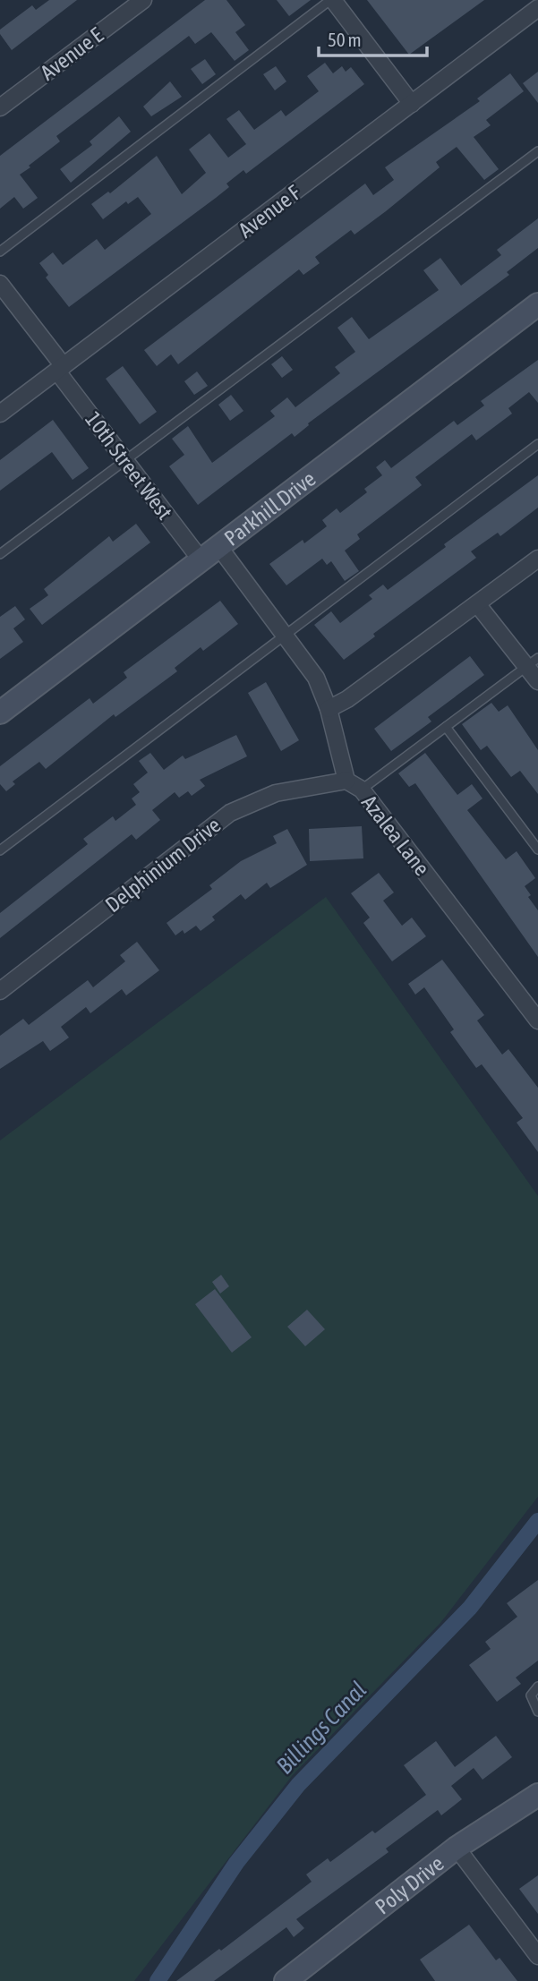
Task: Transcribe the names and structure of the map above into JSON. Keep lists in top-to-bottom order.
{
  "streets": {
    "street": [
      "Avenue E",
      "Avenue F",
      "10th Street West",
      "Parkhill Drive",
      "Azalea Lane",
      "Delphinium Drive",
      "Poly Drive"
    ]
  },
  "crossings": [
    ["Avenue F", "10th Street West"],
    ["10th Street West", "Parkhill Drive"],
    ["Parkhill Drive", "Azalea Lane"],
    ["Azalea Lane", "Delphinium Drive"]
  ],
  "water": ["Billings Canal"],
  "scale_bar": "50 m"
}
